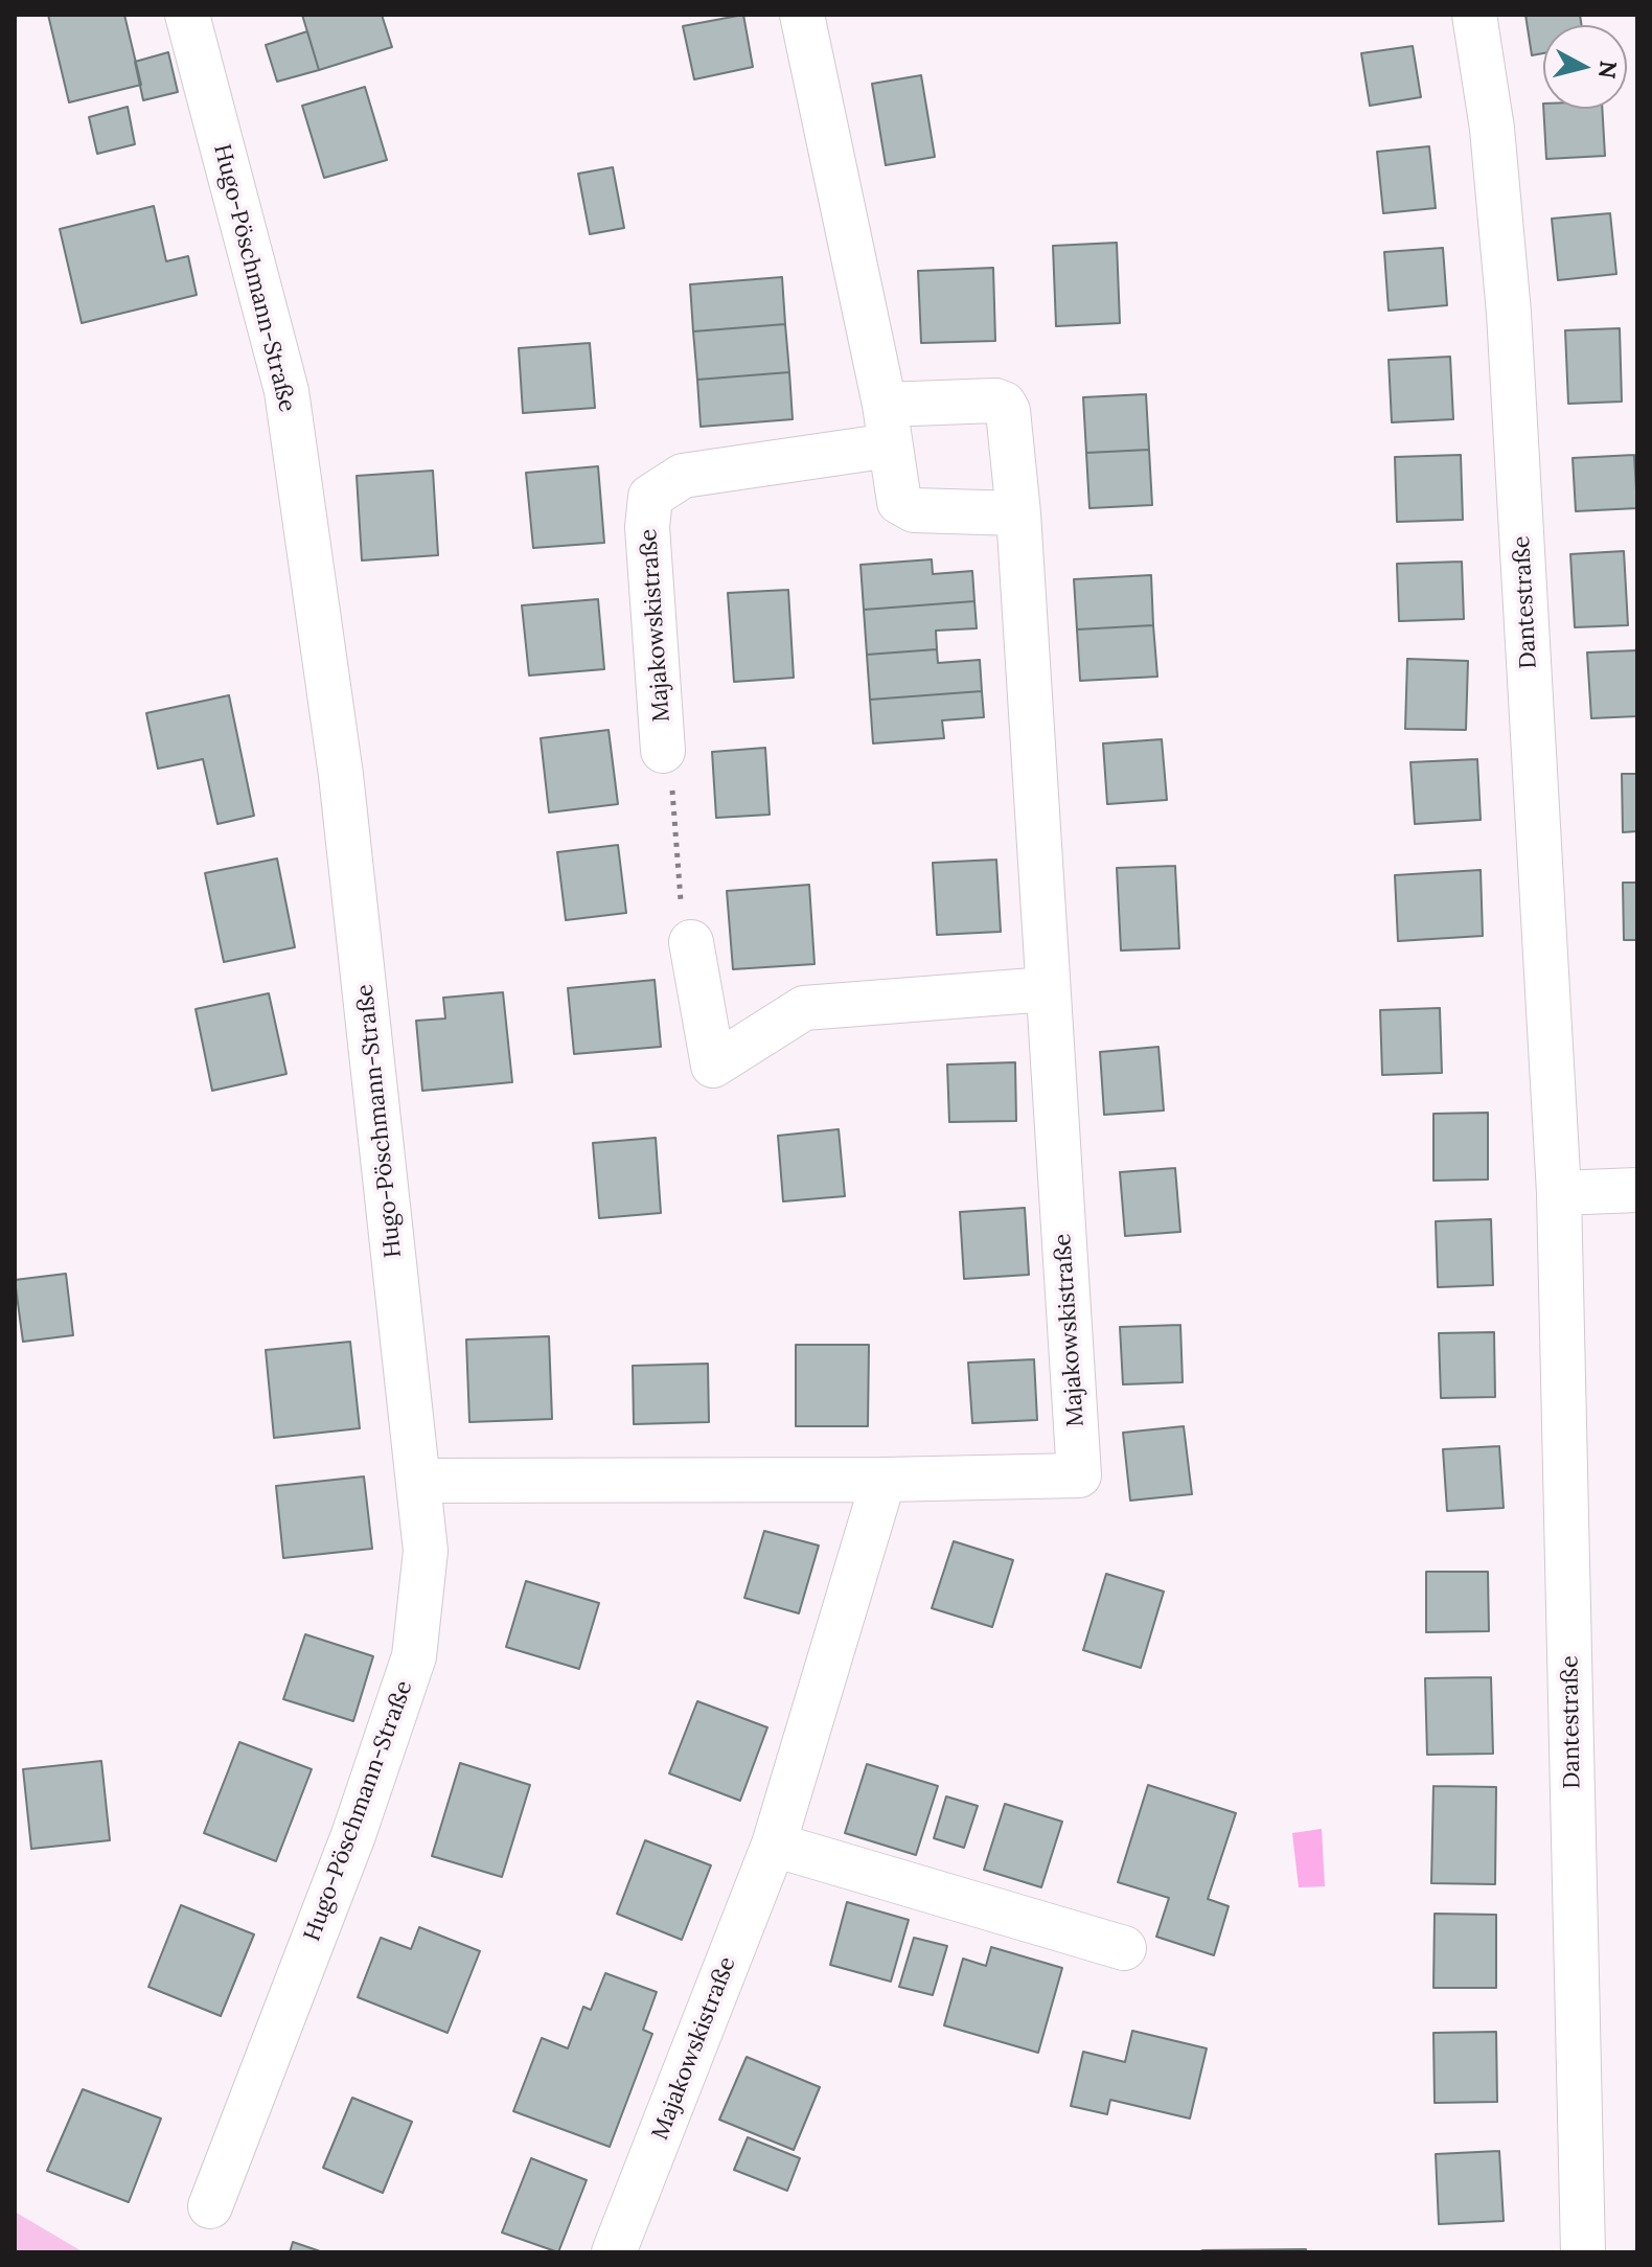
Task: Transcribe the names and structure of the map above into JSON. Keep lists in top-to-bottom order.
{
  "streets": {
    "street": ["Hugo-Pöschmann-Straße", "Dantestraße", "Majakowskistraße"]
  },
  "crossings": [
    ["Hugo-Pöschmann-Straße", "Majakowskistraße"]
  ],
  "north": "right"
}
